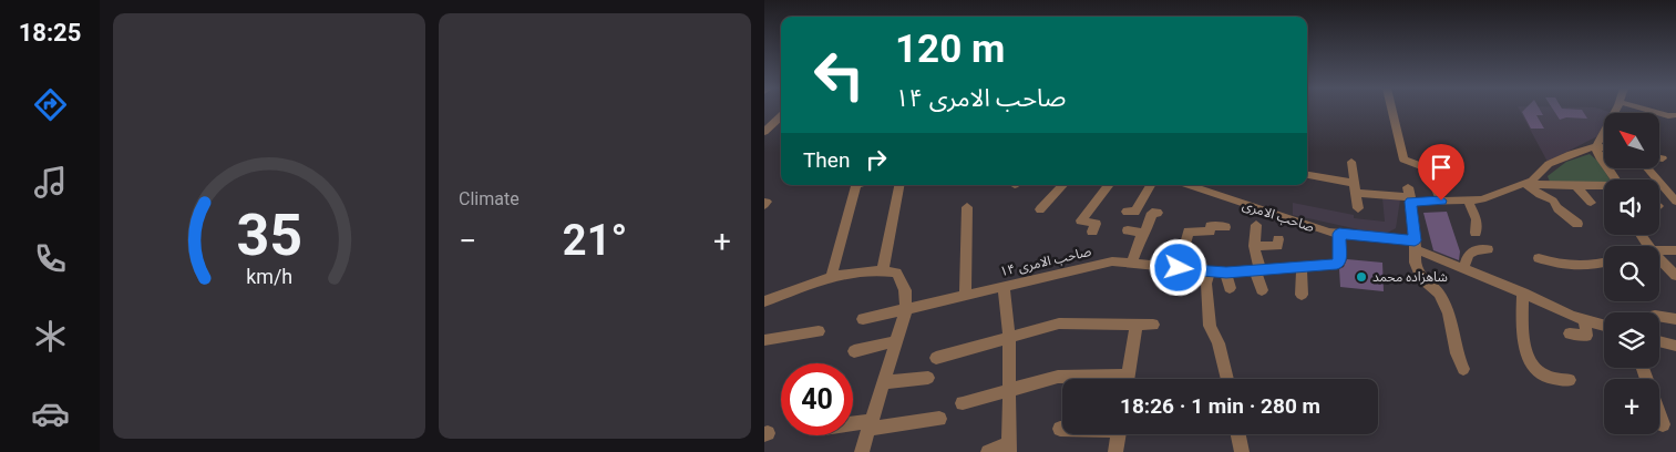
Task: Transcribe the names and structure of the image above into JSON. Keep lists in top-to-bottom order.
{
  "streets": {
    "street": ["صاحب الامری", "۱۴ صاحب الامری"]
  },
  "crossings": [
    ["صاحب الامری", "۱۴ صاحب الامری"]
  ],
  "places": ["شاهزاده محمد"],
  "north": "top left",
  "page": {
    "tabs": "18:25",
    "tile": "Climate",
    "turn": ["120 m", "۱۴ صاحب الامری"],
    "map_buttons": "+",
    "then": "Then",
    "heat": ["−", "21°", "+"],
    "limit": "40",
    "trip": "18:26 · 1 min · 280 m",
    "gauge": ["35", "km/h"]
  }
}
